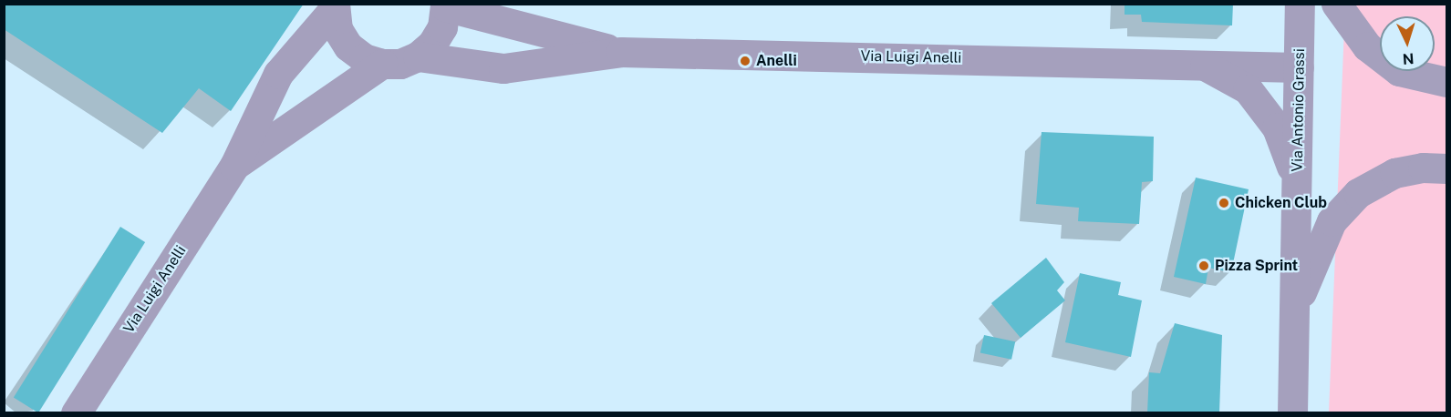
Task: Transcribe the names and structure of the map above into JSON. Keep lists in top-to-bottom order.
{
  "streets": {
    "street": ["Via Luigi Anelli", "Via Antonio Grassi"]
  },
  "crossings": [
    ["Via Luigi Anelli", "Via Antonio Grassi"]
  ],
  "places": ["Anelli", "Chicken Club", "Pizza Sprint"],
  "north": "bottom"
}
